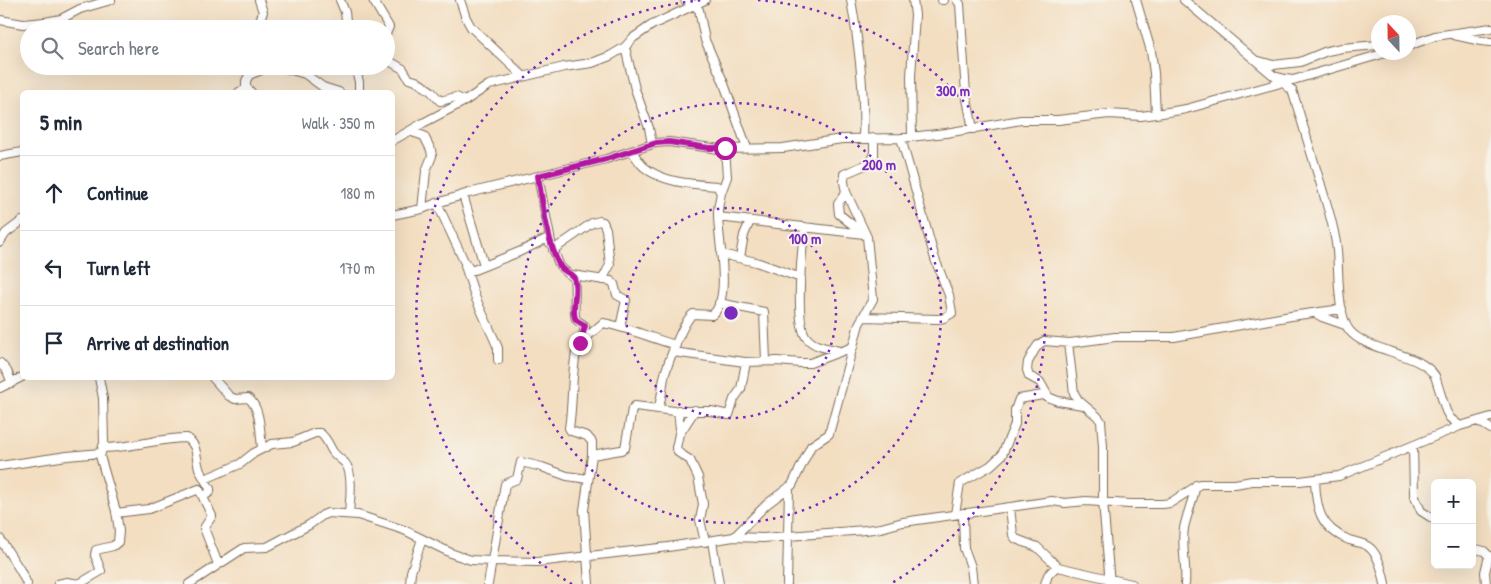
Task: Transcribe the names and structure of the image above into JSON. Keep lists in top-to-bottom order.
{
  "north": "top",
  "page": {
    "search": "Search here",
    "heading": ["5 min", "Walk · 350 m"],
    "list": [
      ["Continue", "180 m"],
      ["Turn left", "170 m"],
      "Arrive at destination"
    ],
    "map_buttons": ["+", "−"]
  },
  "rings": ["300 m", "200 m", "100 m"]
}
